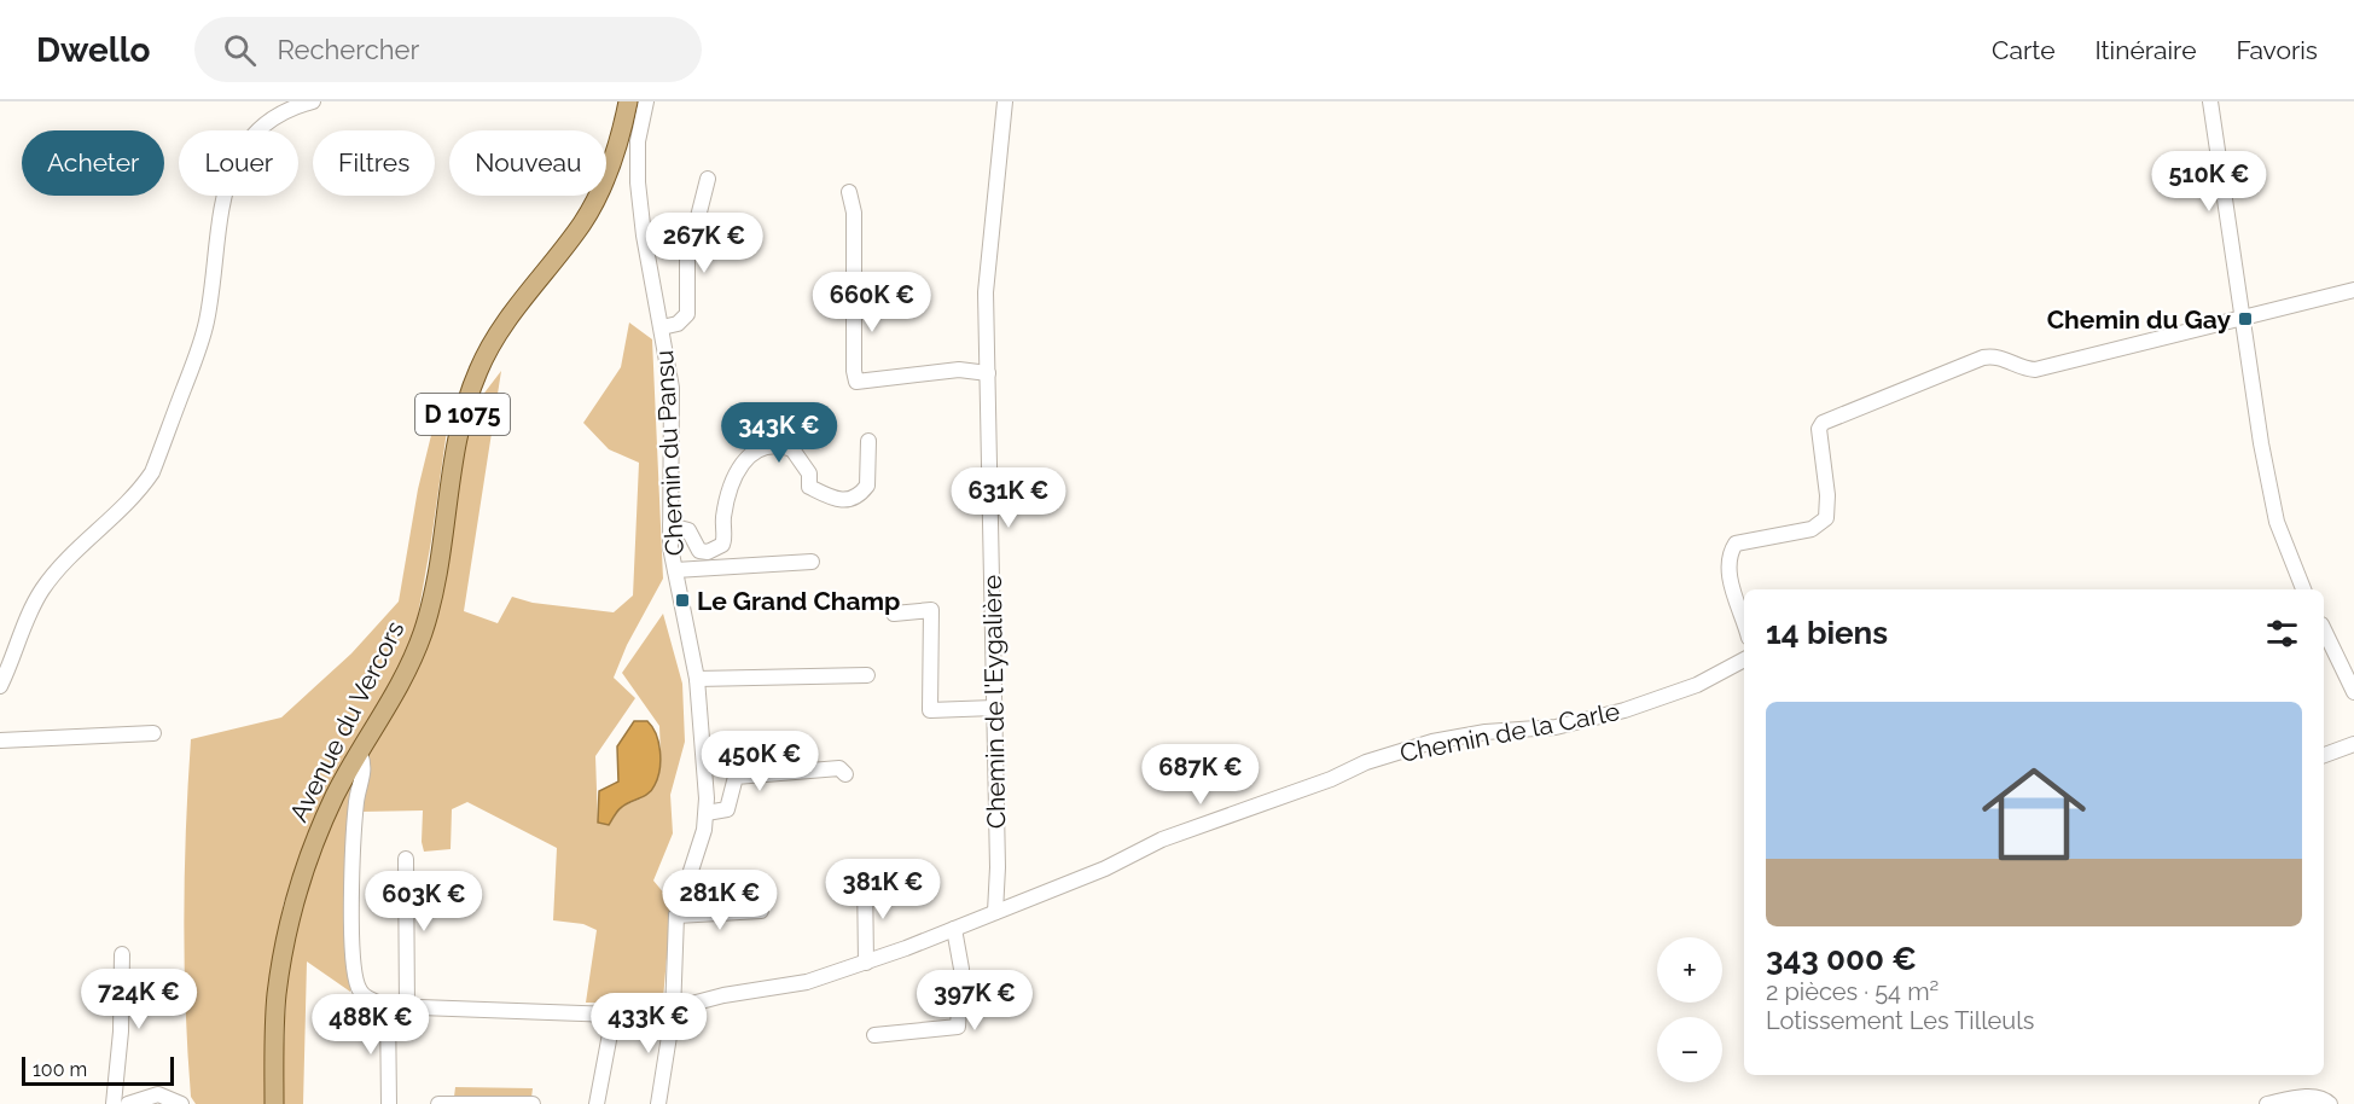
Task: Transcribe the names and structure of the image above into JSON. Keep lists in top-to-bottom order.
{
  "streets": {
    "main road": ["D 1075", "Avenue du Vercors"],
    "street": ["Chemin du Pansu", "Chemin de l'Eygalière", "Chemin de la Carle"]
  },
  "crossings": [
    ["Chemin du Pansu", "Chemin de la Carle"],
    ["Chemin de l'Eygalière", "Chemin de la Carle"],
    ["Avenue du Vercors", "Chemin de la Carle"]
  ],
  "places": {
    "transit": ["Chemin du Gay", "Le Grand Champ"]
  },
  "scale_bar": "100 m",
  "page": {
    "header": "Dwello",
    "search": "Rechercher",
    "nav": ["Carte", "Itinéraire", "Favoris"],
    "chip": [
      "Acheter",
      "Louer",
      "Filtres",
      "Nouveau"
    ],
    "price": [
      "510K €",
      "267K €",
      "660K €",
      "343K €",
      "631K €",
      "450K €",
      "687K €",
      "381K €",
      "281K €",
      "603K €",
      "724K €",
      "397K €",
      "433K €",
      "488K €"
    ],
    "heading": "14 biens",
    "list": [
      {
        "name": "343 000 €",
        "note": "2 pièces · 54 m² · Lotissement Les Tilleuls"
      }
    ],
    "map_buttons": ["+", "−"],
    "scale": "100 m"
  }
}
